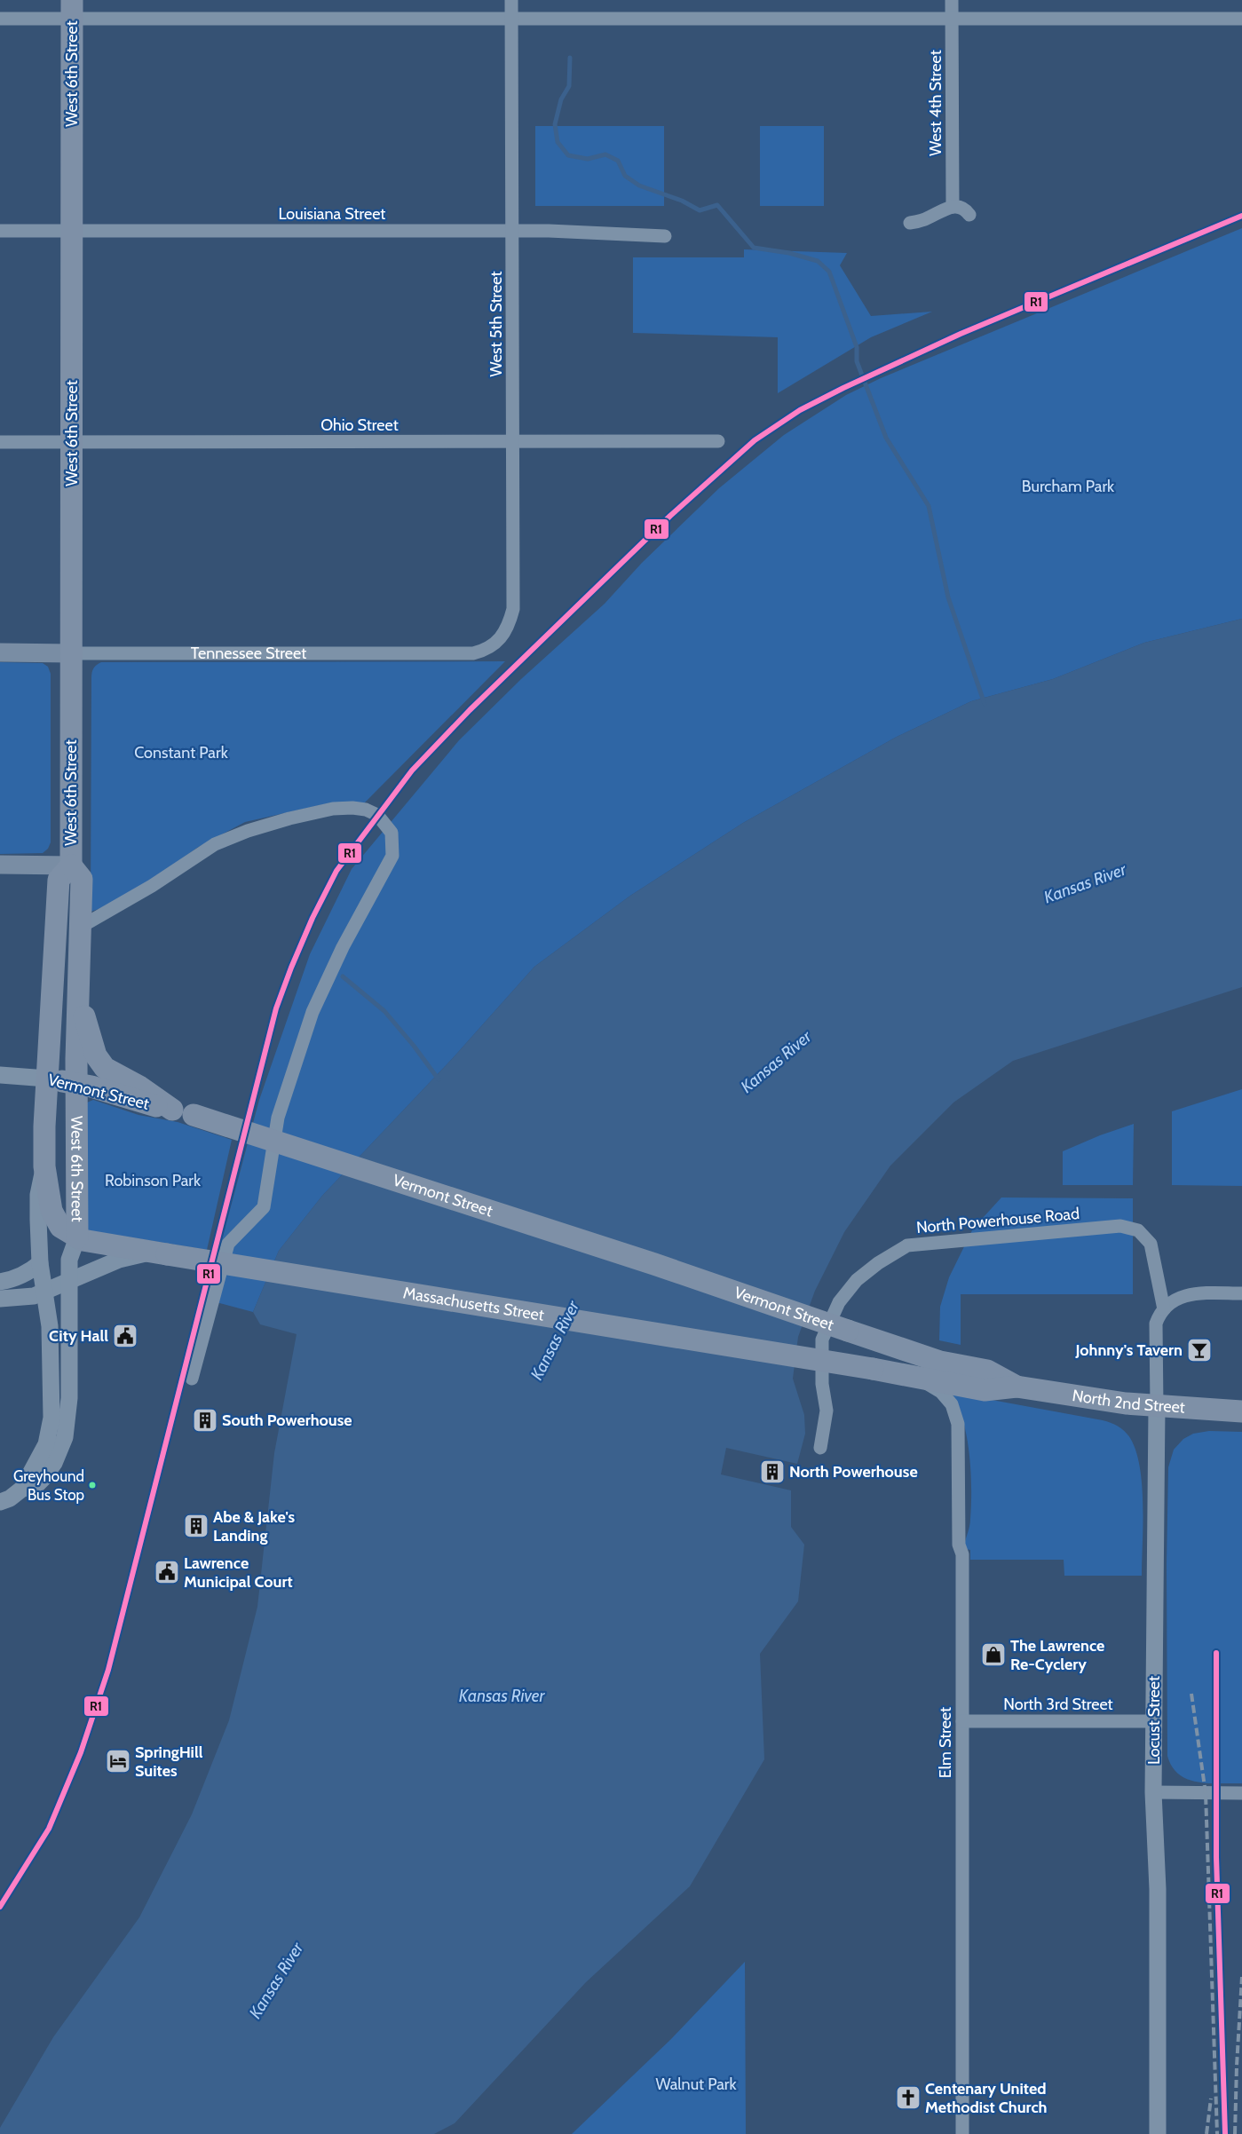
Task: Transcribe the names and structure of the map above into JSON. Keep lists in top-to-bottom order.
{
  "streets": {
    "highway": [
      "West 6th Street",
      "Vermont Street",
      "Massachusetts Street",
      "North 2nd Street"
    ],
    "main road": ["Tennessee Street"],
    "street": [
      "West 4th Street",
      "Louisiana Street",
      "West 5th Street",
      "Ohio Street",
      "North Powerhouse Road",
      "North 3rd Street",
      "Locust Street",
      "Elm Street"
    ]
  },
  "crossings": [
    ["West 6th Street", "Louisiana Street"],
    ["West 6th Street", "Ohio Street"],
    ["West 6th Street", "Tennessee Street"],
    ["West 6th Street", "Vermont Street"],
    ["West 6th Street", "Massachusetts Street"],
    ["Louisiana Street", "West 5th Street"],
    ["West 5th Street", "Ohio Street"],
    ["West 5th Street", "Tennessee Street"],
    ["Vermont Street", "North 2nd Street"],
    ["North Powerhouse Road", "Locust Street"],
    ["Massachusetts Street", "North 2nd Street"],
    ["North 2nd Street", "Locust Street"],
    ["North 2nd Street", "Elm Street"],
    ["North 3rd Street", "Locust Street"],
    ["North 3rd Street", "Elm Street"]
  ],
  "water": ["Kansas River"],
  "parks": [
    "Burcham Park",
    "Constant Park",
    "Robinson Park",
    "Walnut Park"
  ],
  "places": {
    "public building": ["City Hall", "Lawrence Municipal Court"],
    "bar": ["Johnny's Tavern"],
    "building": ["South Powerhouse", "North Powerhouse", "Abe & Jake's Landing"],
    "other": ["Greyhound Bus Stop"],
    "shop": ["The Lawrence Re-Cyclery"],
    "hotel": ["SpringHill Suites"],
    "church": ["Centenary United Methodist Church"]
  },
  "lines": ["transit line R1"]
}
